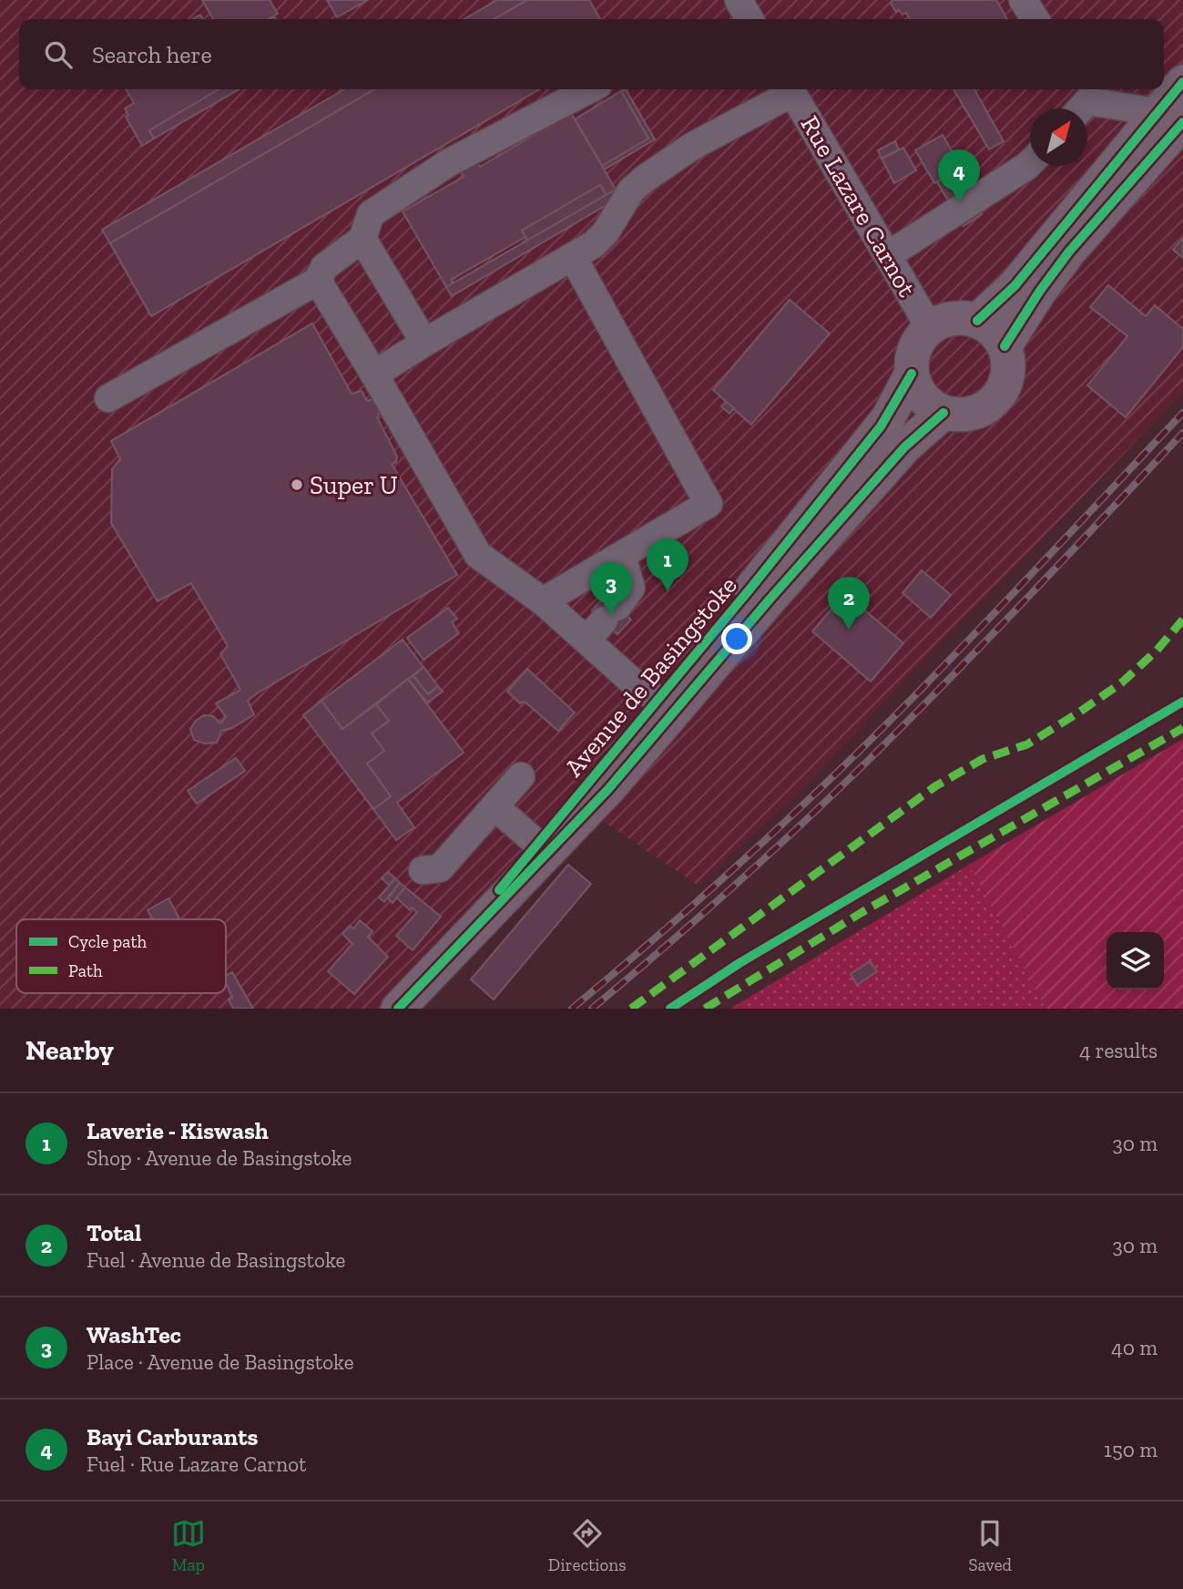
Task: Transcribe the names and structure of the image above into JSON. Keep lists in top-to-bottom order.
{
  "streets": {
    "main road": ["Avenue de Basingstoke"],
    "street": ["Rue Lazare Carnot"]
  },
  "crossings": [
    ["Rue Lazare Carnot", "Avenue de Basingstoke"]
  ],
  "places": ["Super U"],
  "legend": ["Cycle path", "Path"],
  "north": "top right",
  "page": {
    "search": "Search here",
    "pins": [
      "4",
      "1",
      "3",
      "2"
    ],
    "heading": ["Nearby", "4 results"],
    "list": [
      {
        "mark": "1",
        "name": "Laverie - Kiswash",
        "note": "Shop · Avenue de Basingstoke",
        "value": "30 m"
      },
      {
        "mark": "2",
        "name": "Total",
        "note": "Fuel · Avenue de Basingstoke",
        "value": "30 m"
      },
      {
        "mark": "3",
        "name": "WashTec",
        "note": "Place · Avenue de Basingstoke",
        "value": "40 m"
      },
      {
        "mark": "4",
        "name": "Bayi Carburants",
        "note": "Fuel · Rue Lazare Carnot",
        "value": "150 m"
      }
    ],
    "nav": ["Map", "Directions", "Saved"]
  }
}
